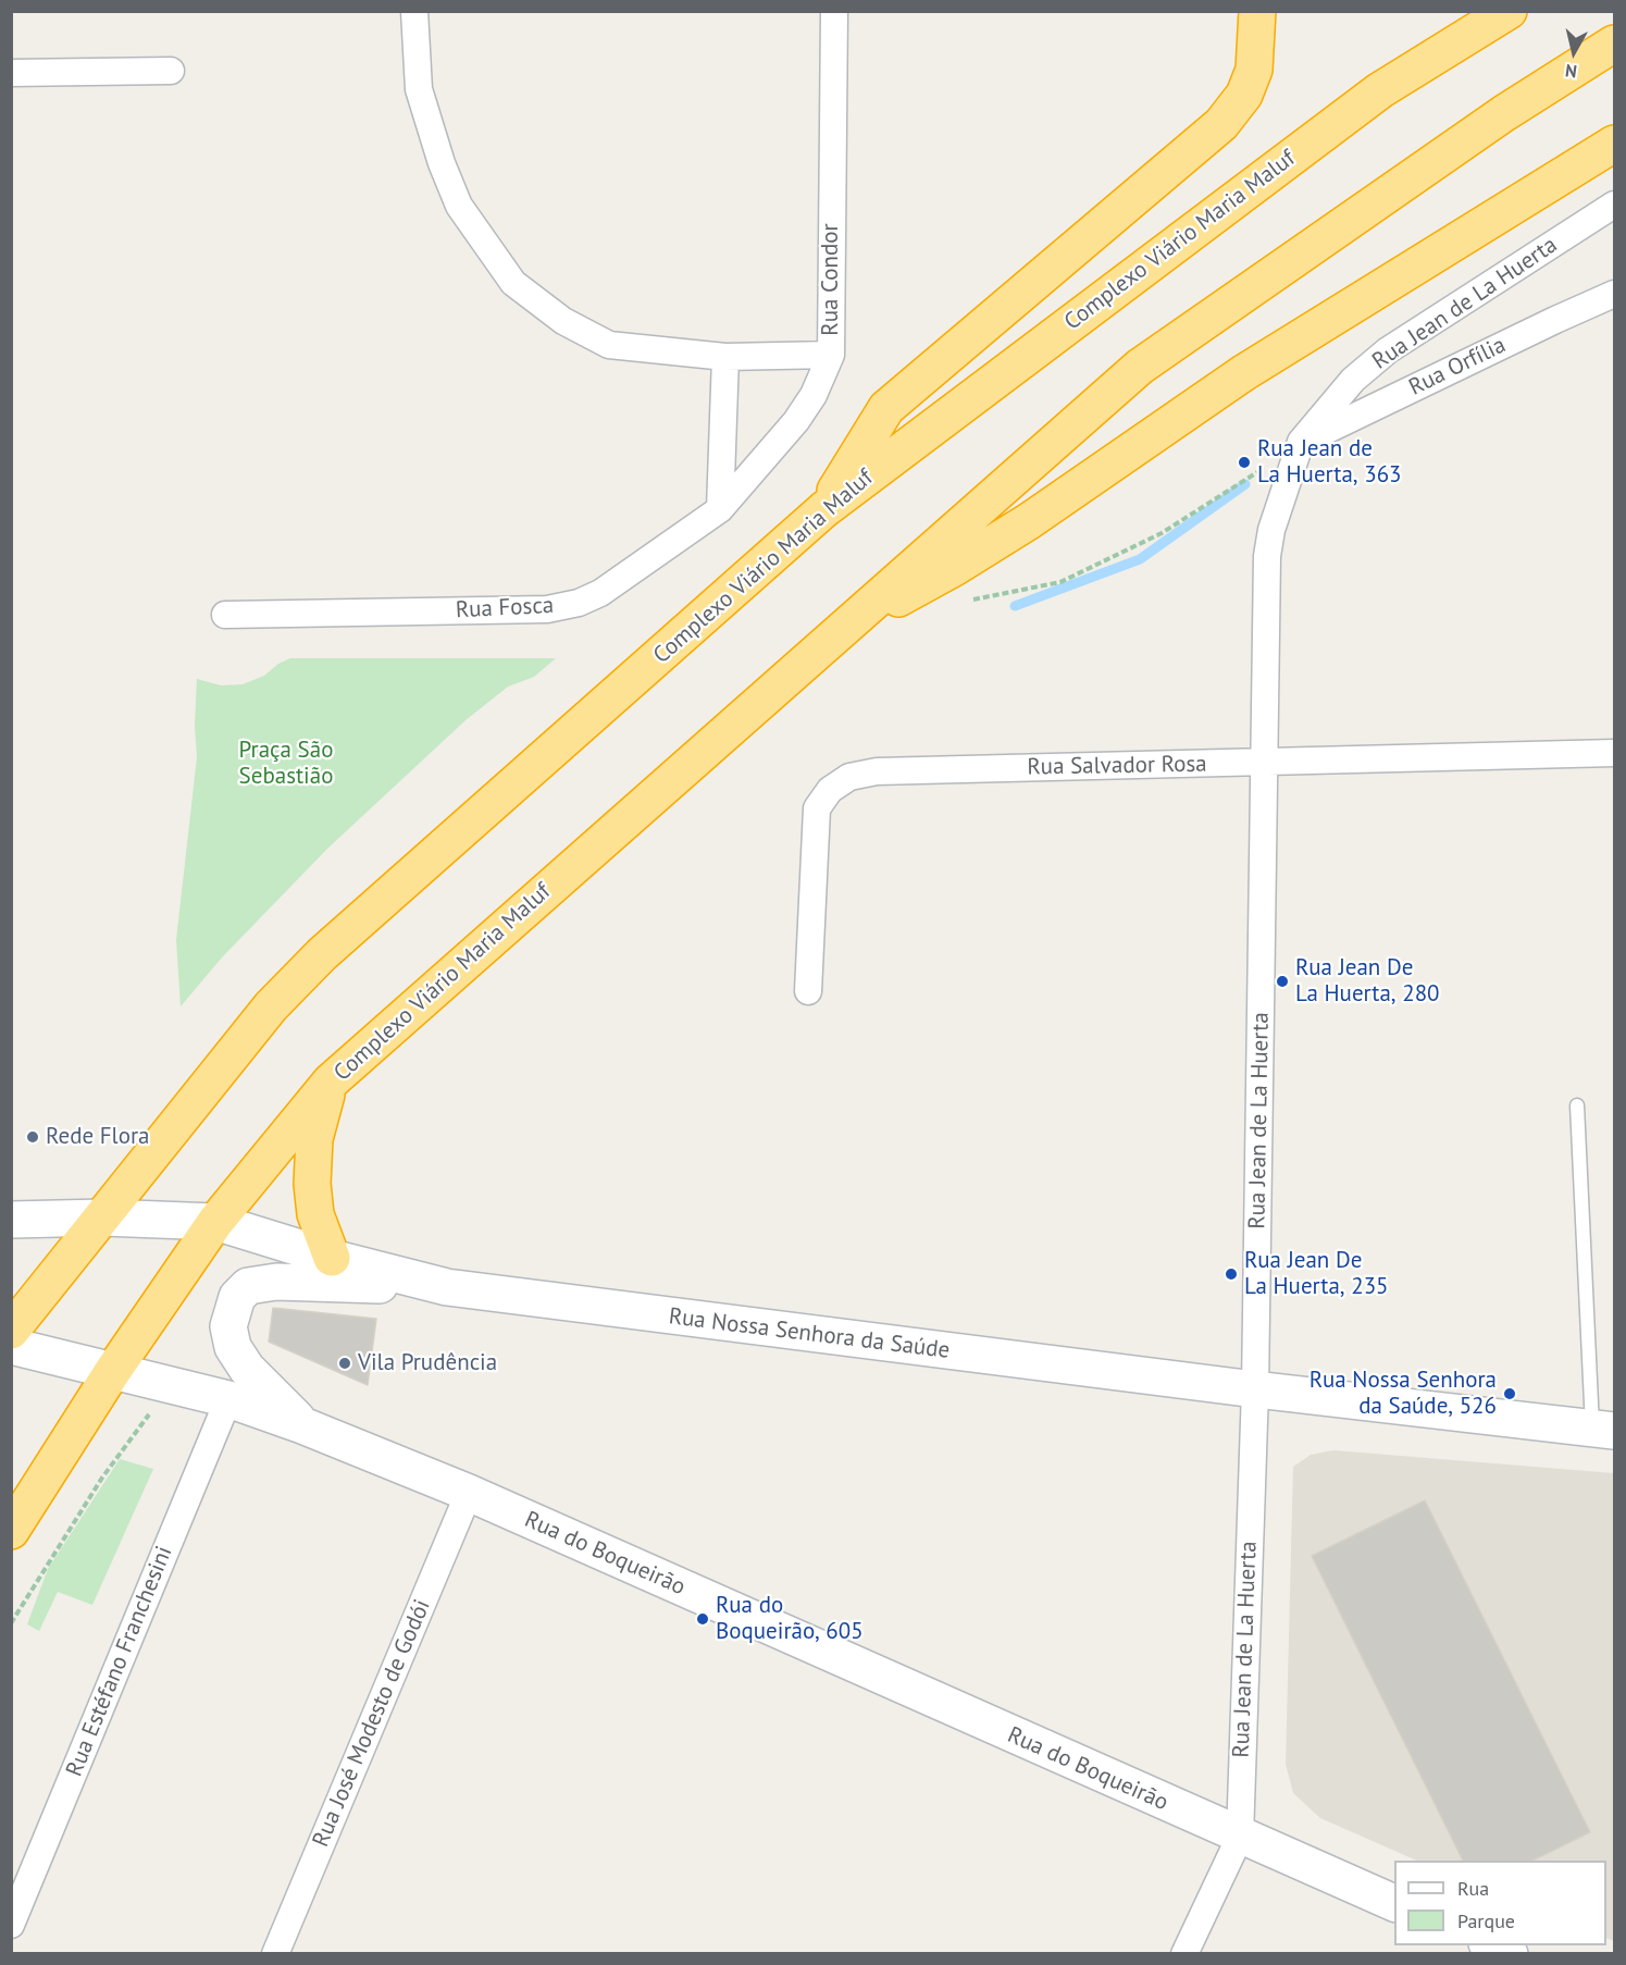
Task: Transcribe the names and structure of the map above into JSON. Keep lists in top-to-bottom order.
{
  "streets": {
    "highway": ["Complexo Viário Maria Maluf"],
    "main road": ["Rua Nossa Senhora da Saúde", "Rua do Boqueirão"],
    "street": [
      "Rua Condor",
      "Rua Jean de La Huerta",
      "Rua Orfília",
      "Rua Fosca",
      "Rua Salvador Rosa",
      "Rua Estéfano Franchesini",
      "Rua José Modesto de Godói"
    ]
  },
  "crossings": [
    ["Complexo Viário Maria Maluf", "Rua Nossa Senhora da Saúde"],
    ["Complexo Viário Maria Maluf", "Rua do Boqueirão"],
    ["Rua Condor", "Rua Fosca"],
    ["Rua Jean de La Huerta", "Rua Orfília"],
    ["Rua Jean de La Huerta", "Rua Salvador Rosa"],
    ["Rua Jean de La Huerta", "Rua Nossa Senhora da Saúde"],
    ["Rua Jean de La Huerta", "Rua do Boqueirão"],
    ["Rua do Boqueirão", "Rua Estéfano Franchesini"],
    ["Rua do Boqueirão", "Rua José Modesto de Godói"]
  ],
  "parks": ["Praça São Sebastião"],
  "places": [
    "Rua Jean de La Huerta, 363",
    "Rua Jean De La Huerta, 280",
    "Rede Flora",
    "Rua Jean De La Huerta, 235",
    "Vila Prudência",
    "Rua Nossa Senhora da Saúde, 526",
    "Rua do Boqueirão, 605"
  ],
  "legend": ["Rua", "Parque"],
  "north": "bottom"
}
